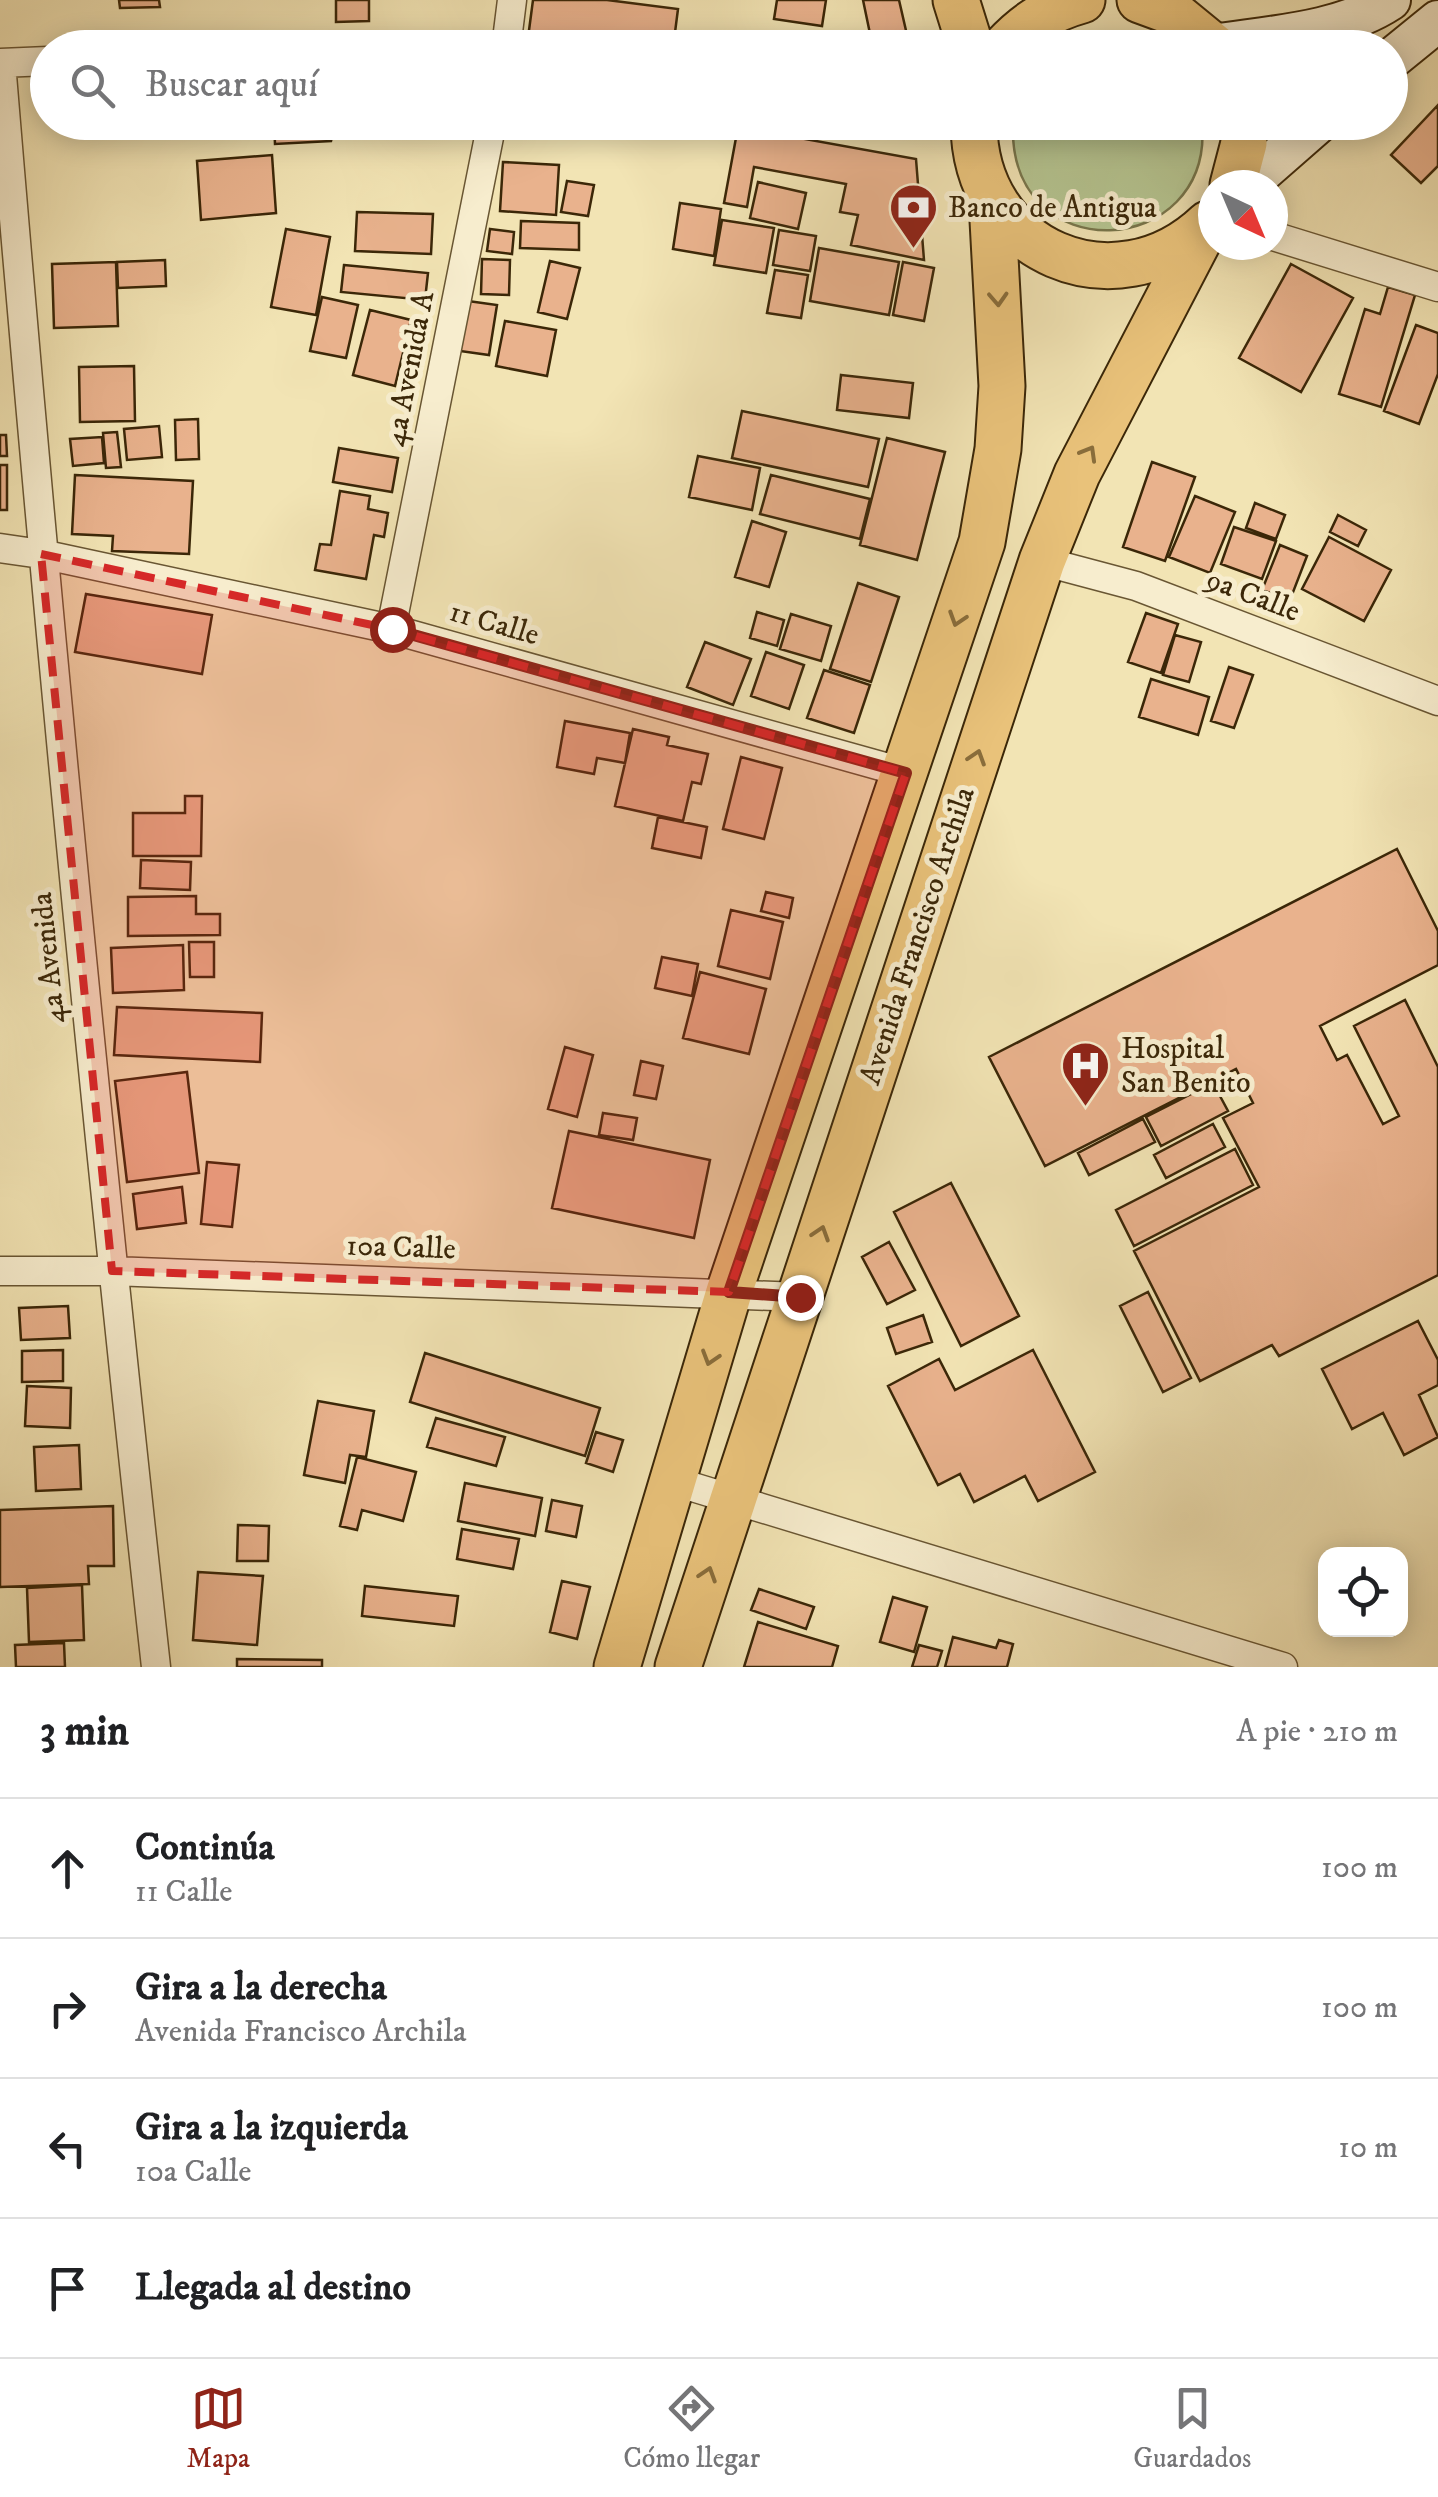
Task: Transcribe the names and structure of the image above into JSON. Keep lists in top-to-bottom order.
{
  "streets": {
    "main road": ["Avenida Francisco Archila"],
    "street": [
      "4a Avenida A",
      "9a Calle",
      "11 Calle",
      "4a Avenida",
      "10a Calle"
    ]
  },
  "crossings": [
    ["4a Avenida A", "11 Calle"],
    ["9a Calle", "Avenida Francisco Archila"],
    ["11 Calle", "Avenida Francisco Archila"],
    ["11 Calle", "4a Avenida"],
    ["Avenida Francisco Archila", "10a Calle"],
    ["4a Avenida", "10a Calle"]
  ],
  "places": {
    "bank": ["Banco de Antigua"],
    "hospital": ["Hospital San Benito"]
  },
  "north": "bottom right",
  "page": {
    "search": "Buscar aquí",
    "heading": ["3 min", "A pie · 210 m"],
    "list": [
      ["Continúa", "11 Calle", "100 m"],
      ["Gira a la derecha", "Avenida Francisco Archila", "100 m"],
      ["Gira a la izquierda", "10a Calle", "10 m"],
      "Llegada al destino"
    ],
    "nav": ["Mapa", "Cómo llegar", "Guardados"]
  }
}
